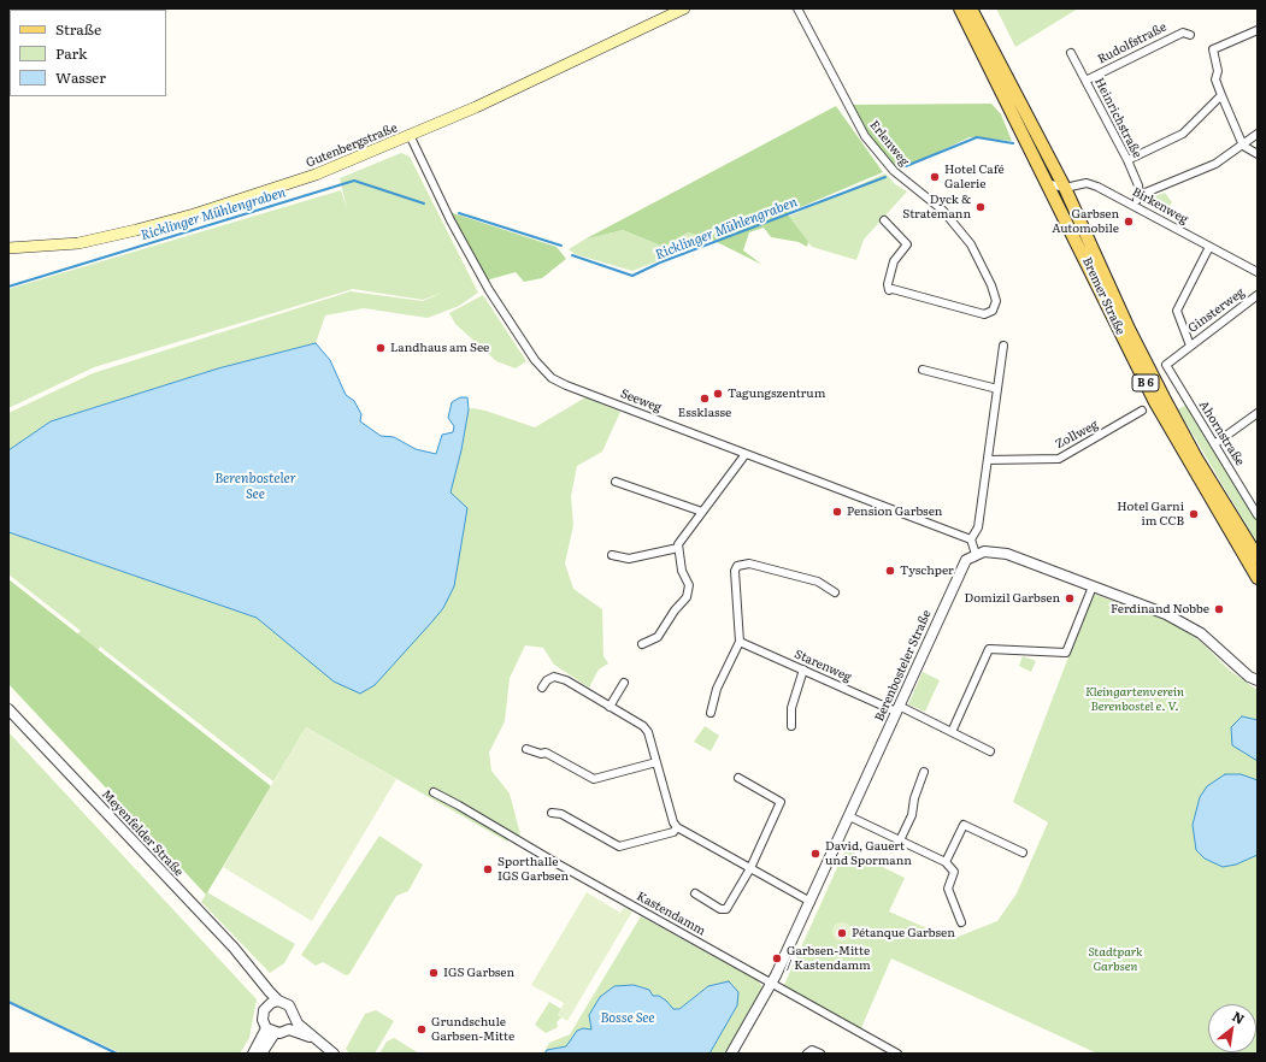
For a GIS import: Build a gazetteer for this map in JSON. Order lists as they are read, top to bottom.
{
  "streets": {
    "main road": ["Gutenbergstraße", "Bremer Straße", "B 6"],
    "street": [
      "Rudolfstraße",
      "Heinrichstraße",
      "Erlenweg",
      "Birkenweg",
      "Ginsterweg",
      "Seeweg",
      "Ahornstraße",
      "Zollweg",
      "Starenweg",
      "Berenbosteler Straße",
      "Meyenfelder Straße",
      "Kastendamm"
    ]
  },
  "crossings": [
    ["Rudolfstraße", "Heinrichstraße"],
    ["Gutenbergstraße", "Seeweg"],
    ["Birkenweg", "Bremer Straße"],
    ["Birkenweg", "Ginsterweg"],
    ["Ginsterweg", "Ahornstraße"],
    ["Starenweg", "Berenbosteler Straße"],
    ["Berenbosteler Straße", "Kastendamm"]
  ],
  "water": ["Ricklinger Mühlengraben", "Berenbosteler See", "Bosse See"],
  "parks": ["Kleingartenverein Berenbostel e. V.", "Stadtpark Garbsen"],
  "places": [
    "Hotel Café Galerie",
    "Dyck & Stratemann",
    "Garbsen Automobile",
    "Landhaus am See",
    "Tagungszentrum",
    "Essklasse",
    "Pension Garbsen",
    "Hotel Garni im CCB",
    "Tyschper",
    "Domizil Garbsen",
    "Ferdinand Nobbe",
    "David, Gauert und Spormann",
    "Sporthalle IGS Garbsen",
    "Pétanque Garbsen",
    "Garbsen-Mitte / Kastendamm",
    "IGS Garbsen",
    "Grundschule Garbsen-Mitte"
  ],
  "legend": ["Straße", "Park", "Wasser"],
  "north": "top right"
}
